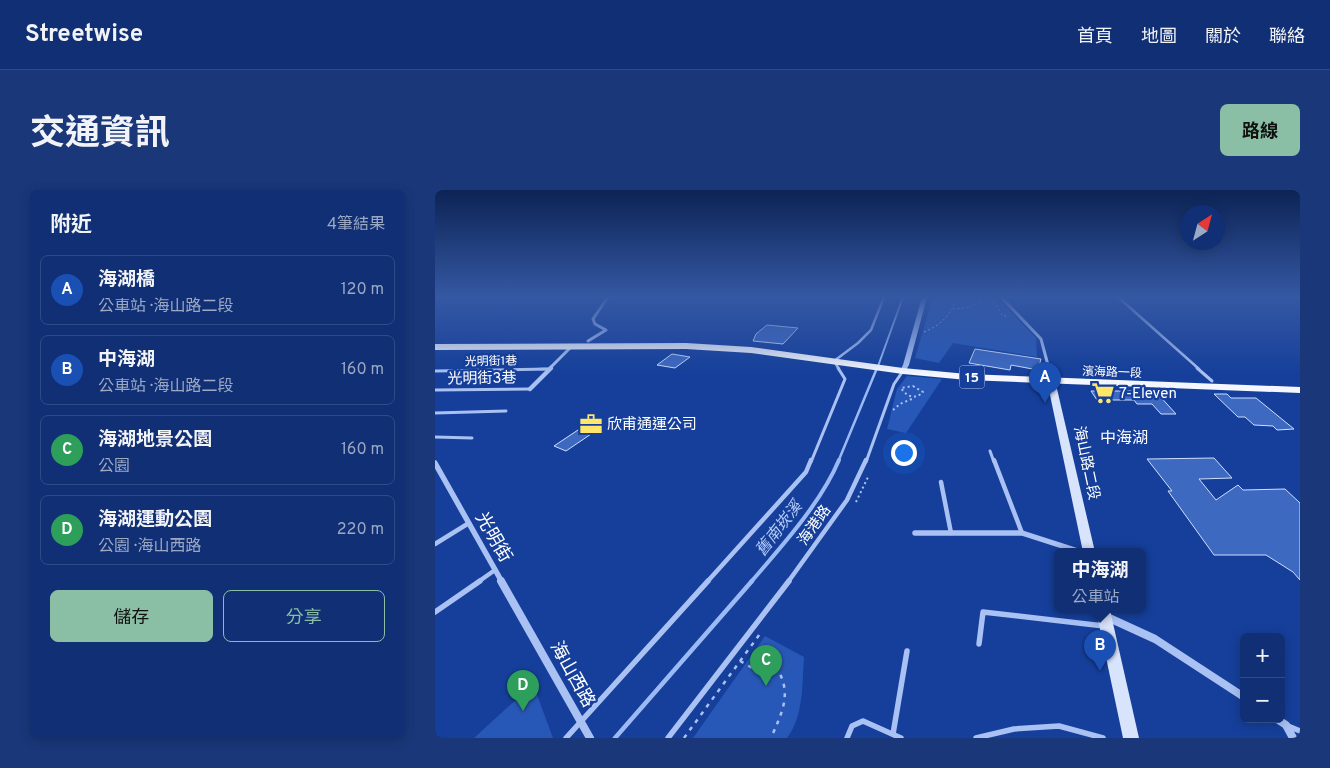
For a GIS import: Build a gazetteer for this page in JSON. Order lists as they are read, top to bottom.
{
  "streets": {
    "main road": ["濱海路一段", "15", "海山路二段"],
    "street": ["海港路", "光明街", "海山西路"],
    "lane": ["光明街1巷", "光明街3巷"]
  },
  "crossings": [
    ["濱海路一段", "15"],
    ["濱海路一段", "海山路二段"],
    ["濱海路一段", "海港路"],
    ["15", "海港路"],
    ["光明街", "海山西路"]
  ],
  "districts": ["中海湖"],
  "water": ["舊南崁溪"],
  "places": {
    "supermarket": ["7-Eleven"],
    "office": ["欣甫通運公司"]
  },
  "north": "top right",
  "page": {
    "header": "Streetwise",
    "nav": [
      "首頁",
      "地圖",
      "關於",
      "聯絡"
    ],
    "title": "交通資訊",
    "buttons": [
      "路線",
      ["儲存", "分享"]
    ],
    "heading": ["附近", "4筆結果"],
    "list": [
      {
        "mark": "A",
        "name": "海湖橋",
        "note": "公車站 · 海山路二段",
        "value": "120 m"
      },
      {
        "mark": "B",
        "name": "中海湖",
        "note": "公車站 · 海山路二段",
        "value": "160 m"
      },
      {
        "mark": "C",
        "name": "海湖地景公園",
        "note": "公園",
        "value": "160 m"
      },
      {
        "mark": "D",
        "name": "海湖運動公園",
        "note": "公園 · 海山西路",
        "value": "220 m"
      }
    ],
    "pins": [
      "A",
      "B",
      "C",
      "D"
    ],
    "popup": ["中海湖", "公車站"],
    "map_buttons": ["+", "−"]
  }
}
